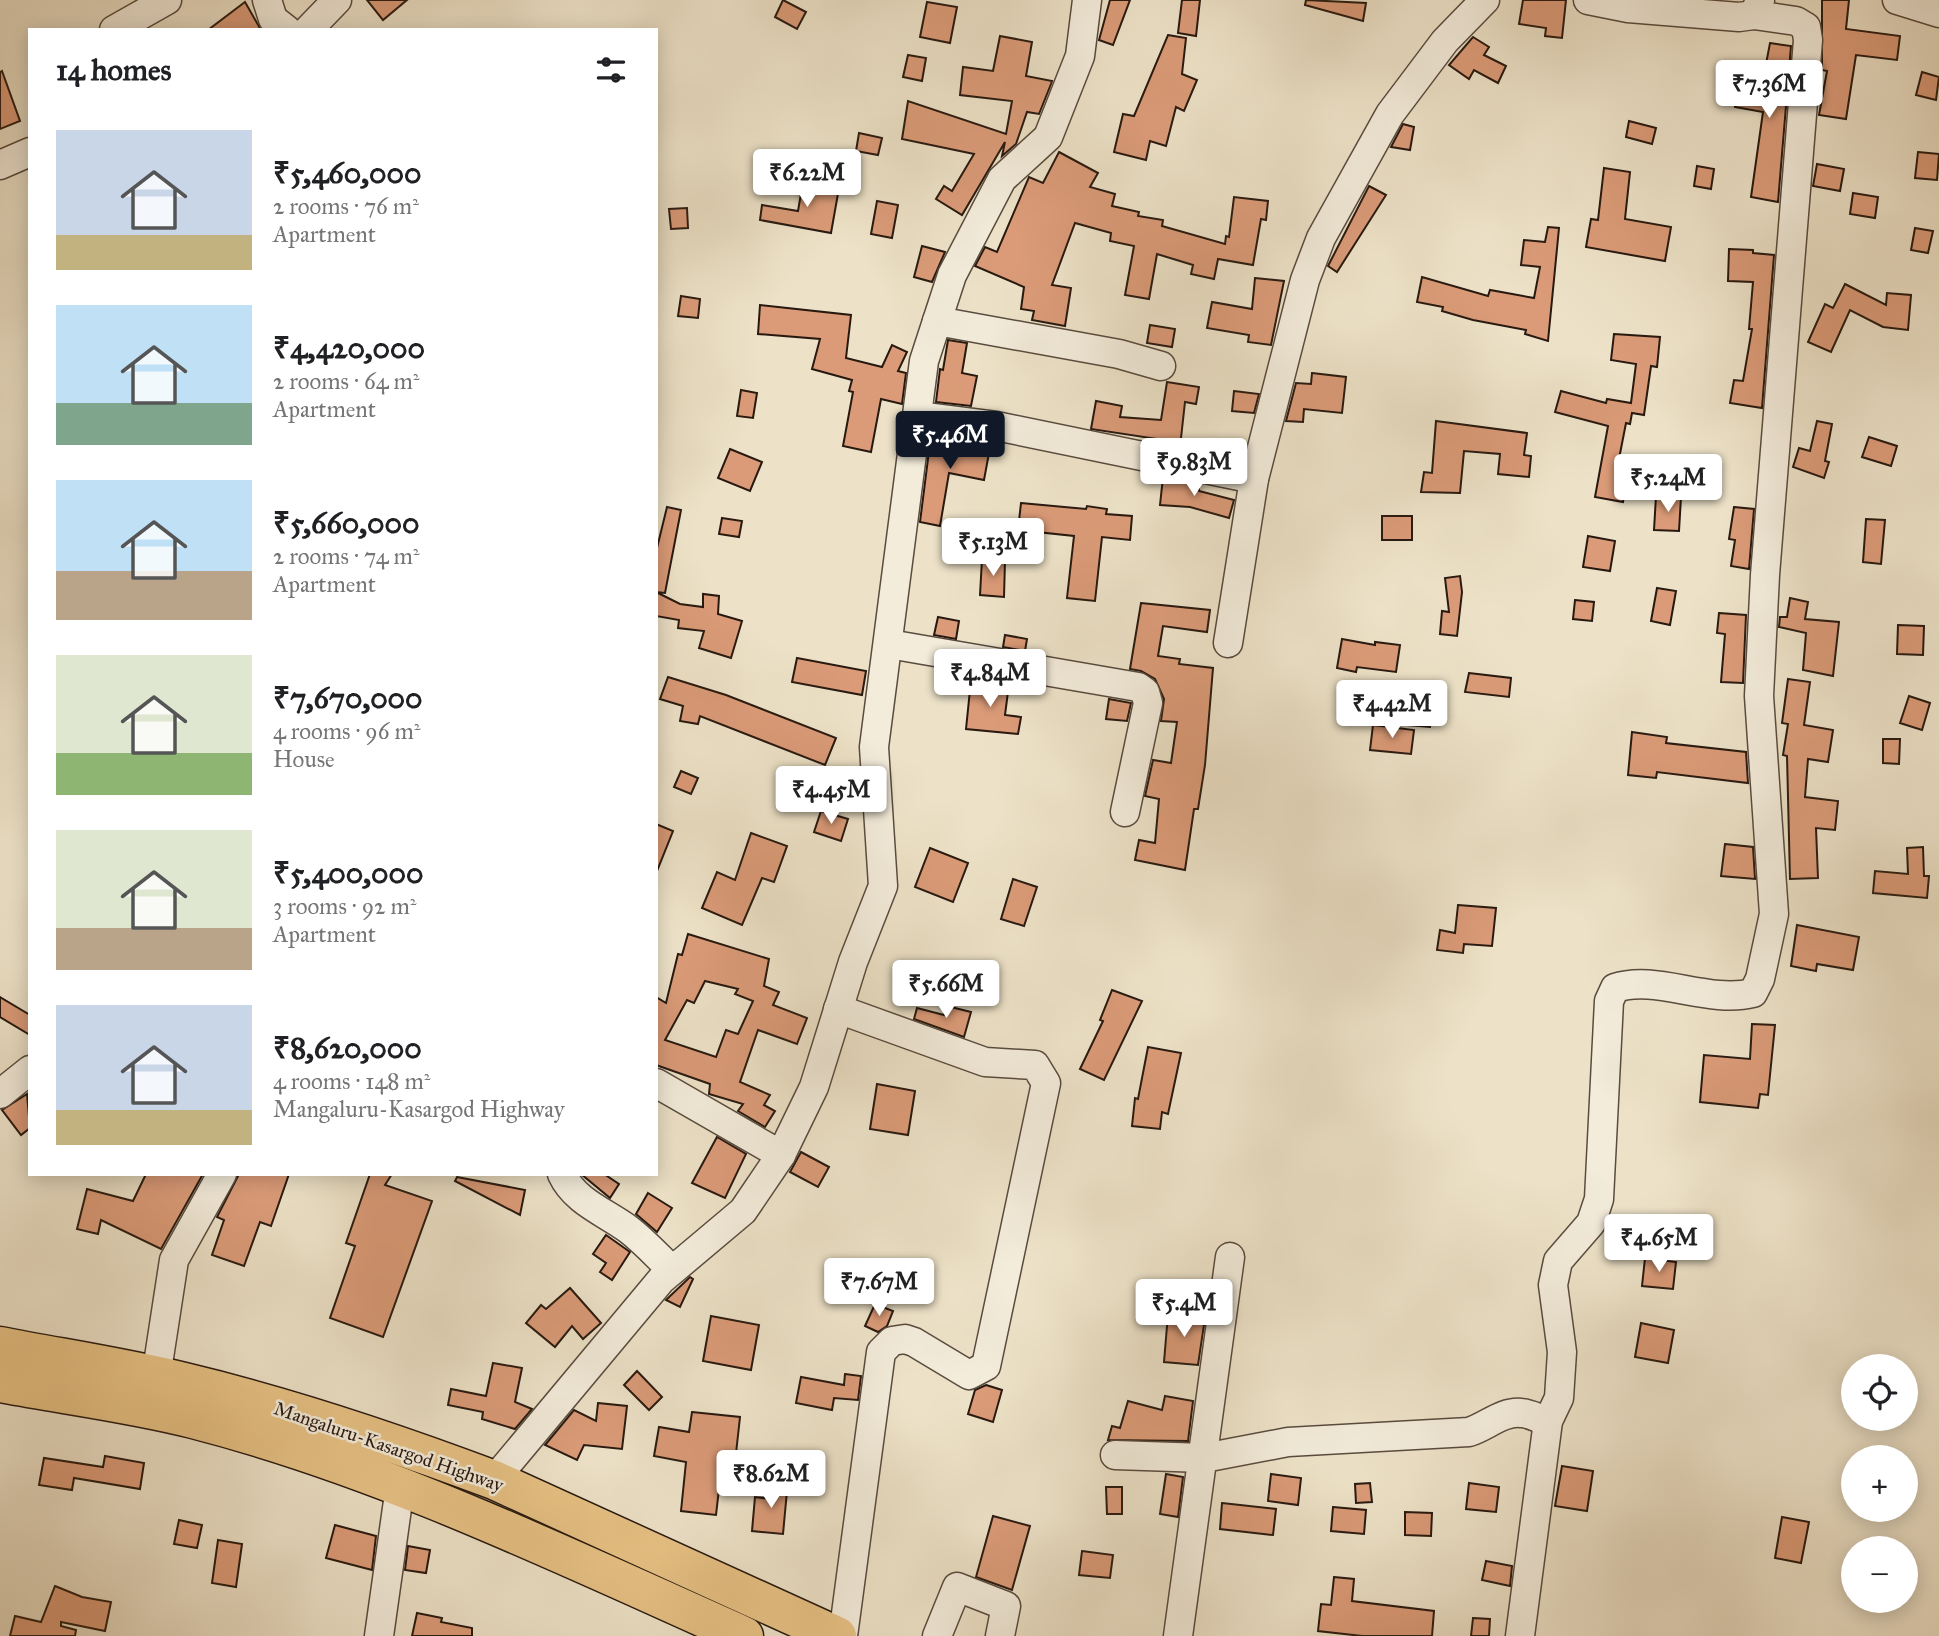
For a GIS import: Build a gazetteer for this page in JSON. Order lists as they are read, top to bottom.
{
  "streets": {
    "highway": ["Mangaluru-Kasargod Highway"]
  },
  "page": {
    "heading": "14 homes",
    "price": [
      "₹7.36M",
      "₹6.22M",
      "₹5.46M",
      "₹9.83M",
      "₹5.24M",
      "₹5.13M",
      "₹4.84M",
      "₹4.42M",
      "₹4.45M",
      "₹5.66M",
      "₹4.65M",
      "₹7.67M",
      "₹5.4M",
      "₹8.62M"
    ],
    "list": [
      {
        "name": "₹5,460,000",
        "note": "2 rooms · 76 m² · Apartment"
      },
      {
        "name": "₹4,420,000",
        "note": "2 rooms · 64 m² · Apartment"
      },
      {
        "name": "₹5,660,000",
        "note": "2 rooms · 74 m² · Apartment"
      },
      {
        "name": "₹7,670,000",
        "note": "4 rooms · 96 m² · House"
      },
      {
        "name": "₹5,400,000",
        "note": "3 rooms · 92 m² · Apartment"
      },
      {
        "name": "₹8,620,000",
        "note": "4 rooms · 148 m² · Mangaluru-Kasargod Highway"
      }
    ],
    "map_buttons": ["+", "−"]
  }
}
